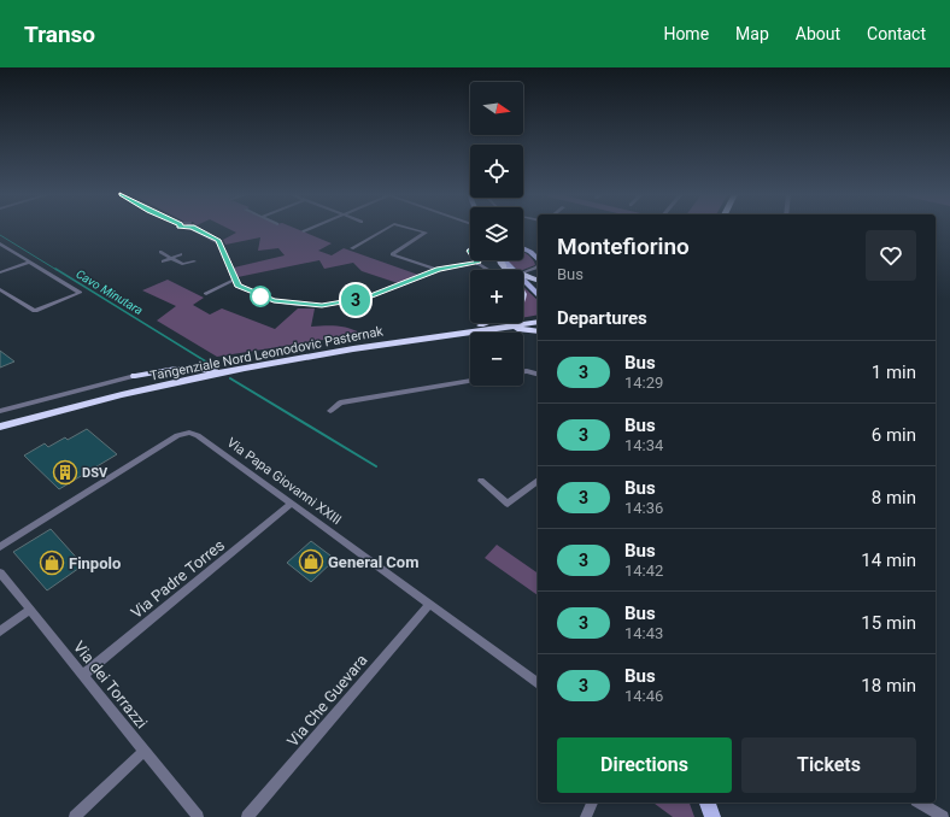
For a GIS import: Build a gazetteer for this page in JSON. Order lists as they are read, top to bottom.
{
  "streets": {
    "highway": ["Tangenziale Nord Leonodovic Pasternak"],
    "street": [
      "Via Papa Giovanni XXIII",
      "Via Padre Torres",
      "Via dei Torrazzi",
      "Via Che Guevara"
    ]
  },
  "crossings": [
    ["Via Papa Giovanni XXIII", "Via Padre Torres"],
    ["Via Papa Giovanni XXIII", "Via Che Guevara"],
    ["Via Padre Torres", "Via dei Torrazzi"]
  ],
  "water": ["Cavo Minutara"],
  "places": {
    "building": ["DSV"],
    "shop": ["General Com", "Finpolo"]
  },
  "lines": ["bus line 3"],
  "north": "right",
  "page": {
    "header": "Transo",
    "nav": [
      "Home",
      "Map",
      "About",
      "Contact"
    ],
    "on_map": "3",
    "map_buttons": ["+", "−"],
    "heading": [
      ["Montefiorino", "Bus"],
      "Departures"
    ],
    "list": [
      {
        "mark": "3",
        "name": "Bus",
        "note": "14:29",
        "value": "1 min"
      },
      {
        "mark": "3",
        "name": "Bus",
        "note": "14:34",
        "value": "6 min"
      },
      {
        "mark": "3",
        "name": "Bus",
        "note": "14:36",
        "value": "8 min"
      },
      {
        "mark": "3",
        "name": "Bus",
        "note": "14:42",
        "value": "14 min"
      },
      {
        "mark": "3",
        "name": "Bus",
        "note": "14:43",
        "value": "15 min"
      },
      {
        "mark": "3",
        "name": "Bus",
        "note": "14:46",
        "value": "18 min"
      }
    ],
    "buttons": ["Directions", "Tickets"]
  }
}
